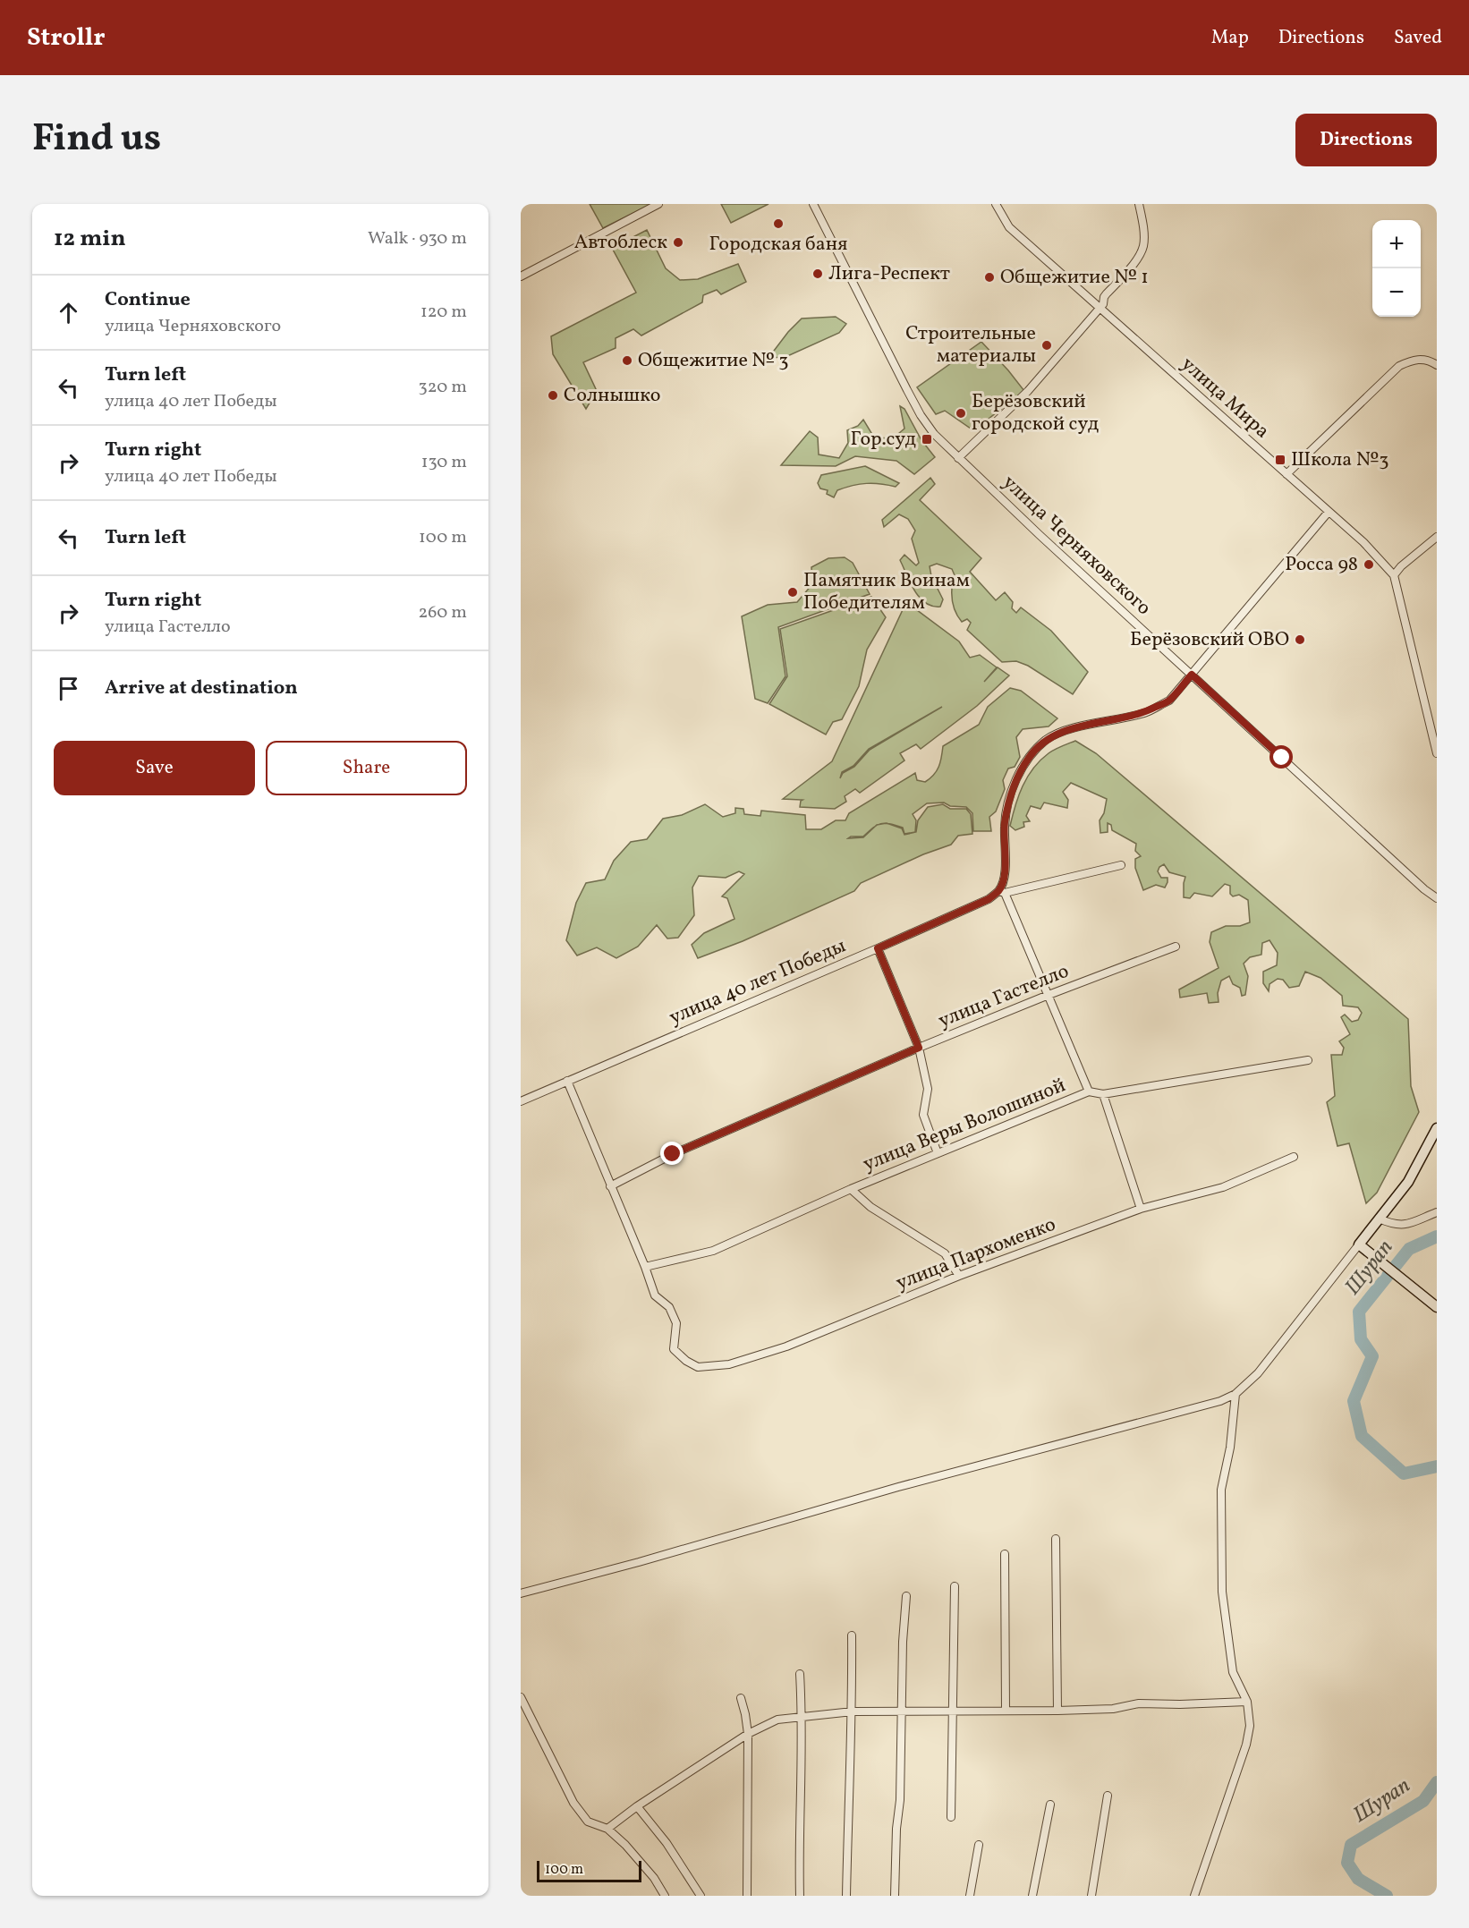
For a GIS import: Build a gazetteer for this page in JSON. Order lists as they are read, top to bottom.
{
  "streets": {
    "street": [
      "улица Мира",
      "улица Черняховского",
      "улица 40 лет Победы",
      "улица Гастелло",
      "улица Веры Волошиной",
      "улица Пархоменко"
    ]
  },
  "crossings": [
    ["улица Веры Волошиной", "улица Пархоменко"]
  ],
  "water": ["Шурап"],
  "places": {
    "other": [
      "Городская баня",
      "Автоблеск",
      "Лига-Респект",
      "Общежитие № 1",
      "Строительные материалы",
      "Общежитие № 3",
      "Солнышко",
      "Берёзовский городской суд",
      "Росса 98",
      "Памятник Воинам Победителям",
      "Берёзовский ОВО"
    ],
    "transit": ["Гор.суд", "Школа №3"]
  },
  "scale_bar": "100 m",
  "page": {
    "header": "Strollr",
    "nav": ["Map", "Directions", "Saved"],
    "title": "Find us",
    "buttons": [
      "Directions",
      ["Save", "Share"]
    ],
    "heading": ["12 min", "Walk · 930 m"],
    "map_buttons": ["+", "−"],
    "list": [
      ["Continue", "улица Черняховского", "120 m"],
      ["Turn left", "улица 40 лет Победы", "320 m"],
      ["Turn right", "улица 40 лет Победы", "130 m"],
      ["Turn left", "100 m"],
      ["Turn right", "улица Гастелло", "260 m"],
      "Arrive at destination"
    ],
    "scale": "100 m"
  }
}
